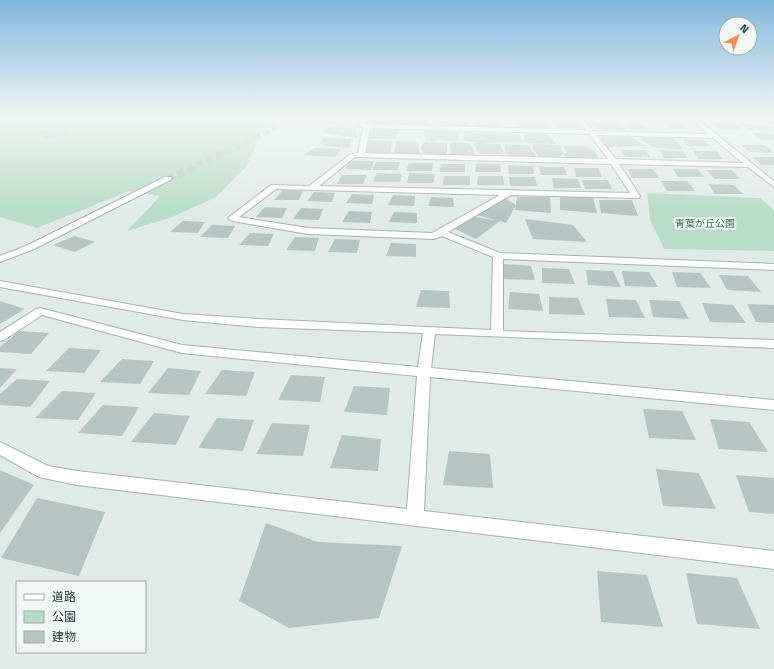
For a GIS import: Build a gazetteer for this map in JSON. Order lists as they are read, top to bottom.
{
  "parks": ["青葉が丘公園"],
  "legend": ["道路", "公園", "建物"],
  "north": "top right"
}
